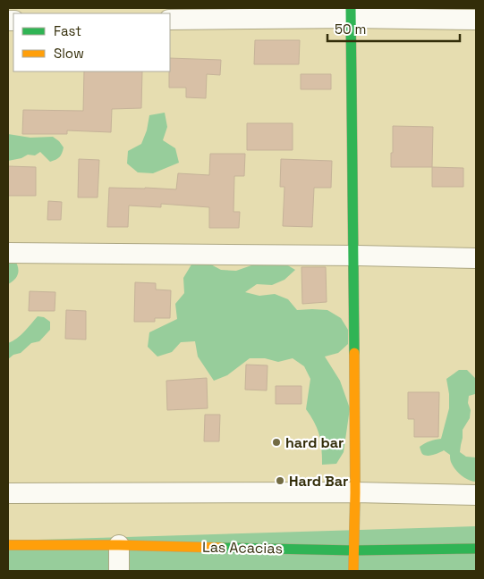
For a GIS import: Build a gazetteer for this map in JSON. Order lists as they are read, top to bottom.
{
  "streets": {
    "street": ["Las Acacias"]
  },
  "places": ["hard bar", "Hard Bar"],
  "legend": ["Fast", "Slow"],
  "scale_bar": "50 m"
}
